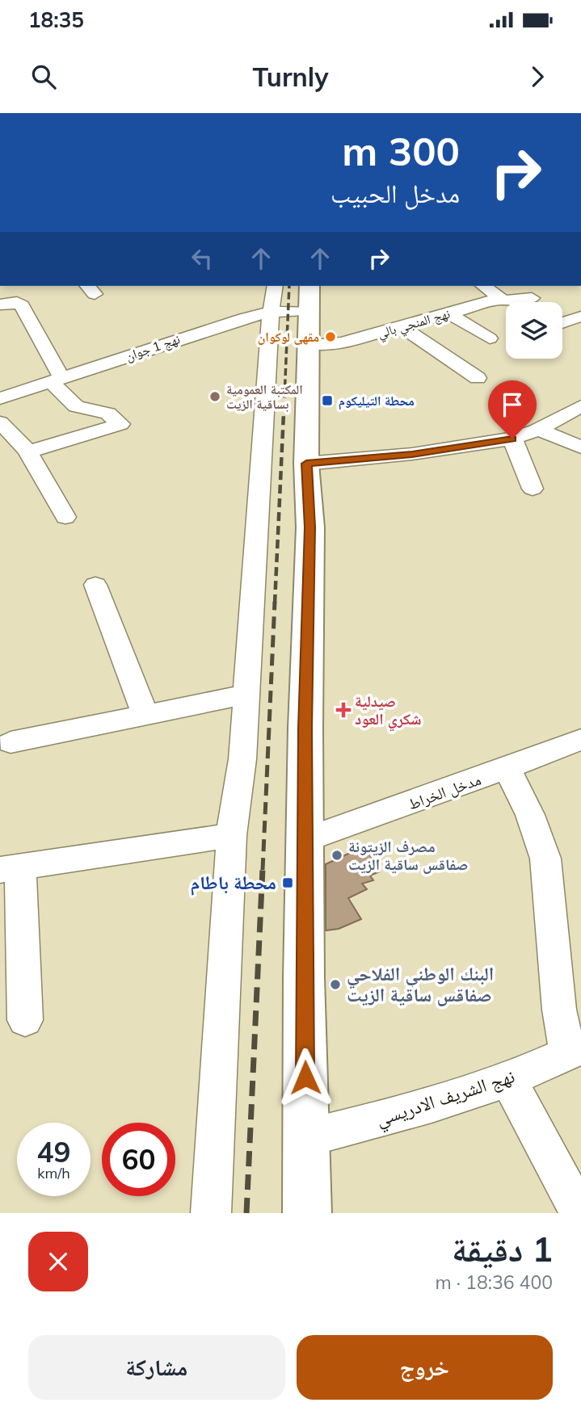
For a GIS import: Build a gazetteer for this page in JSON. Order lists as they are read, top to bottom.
{
  "streets": {
    "street": [
      "نهج المنجي بالي",
      "نهج 1 جوان",
      "مدخل الخراط",
      "نهج الشريف الادريسي"
    ]
  },
  "places": {
    "other": [
      "مقهى لوكوان",
      "المكتبة العمومية بساقية الزيت",
      "مصرف الزيتونة صفاقس ساقية الزيت",
      "البنك الوطني الفلاحي صفاقس ساقية الزيت"
    ],
    "transit": ["محطة التيليكوم", "محطة باطام"],
    "health": ["صيدلية شكري العود"]
  },
  "page": {
    "status": "18:35",
    "header": "Turnly",
    "turn": ["300 m", "مدخل الحبيب"],
    "speed": "49 km/h",
    "limit": "60",
    "heading": ["1 دقيقة", "400 m · 18:36"],
    "buttons": ["خروج", "مشاركة"]
  }
}
